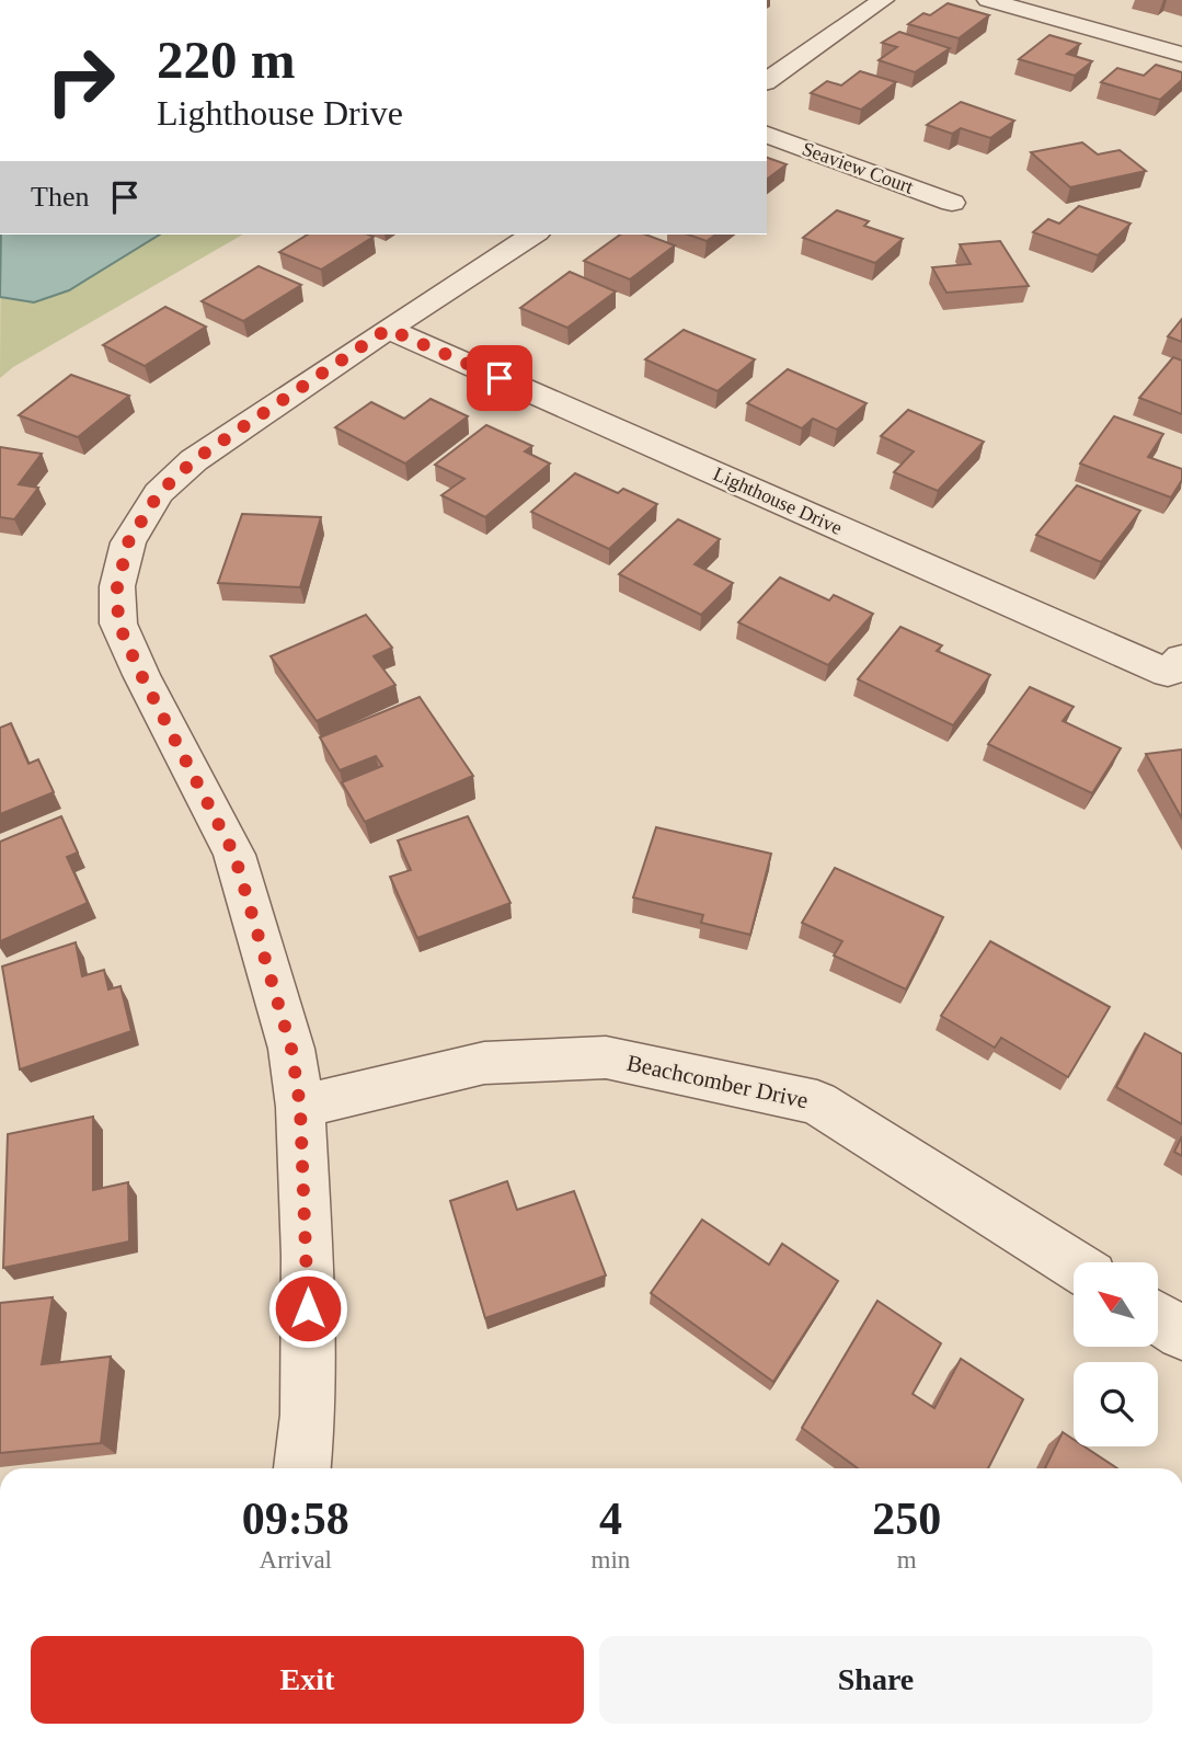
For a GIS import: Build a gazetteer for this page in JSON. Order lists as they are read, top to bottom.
{
  "streets": {
    "street": ["Seaview Court", "Lighthouse Drive", "Beachcomber Drive"]
  },
  "north": "top left",
  "page": {
    "turn": ["220 m", "Lighthouse Drive"],
    "then": "Then",
    "eta": [
      "09:58",
      "Arrival",
      "4",
      "min",
      "250",
      "m"
    ],
    "buttons": ["Exit", "Share"]
  }
}
